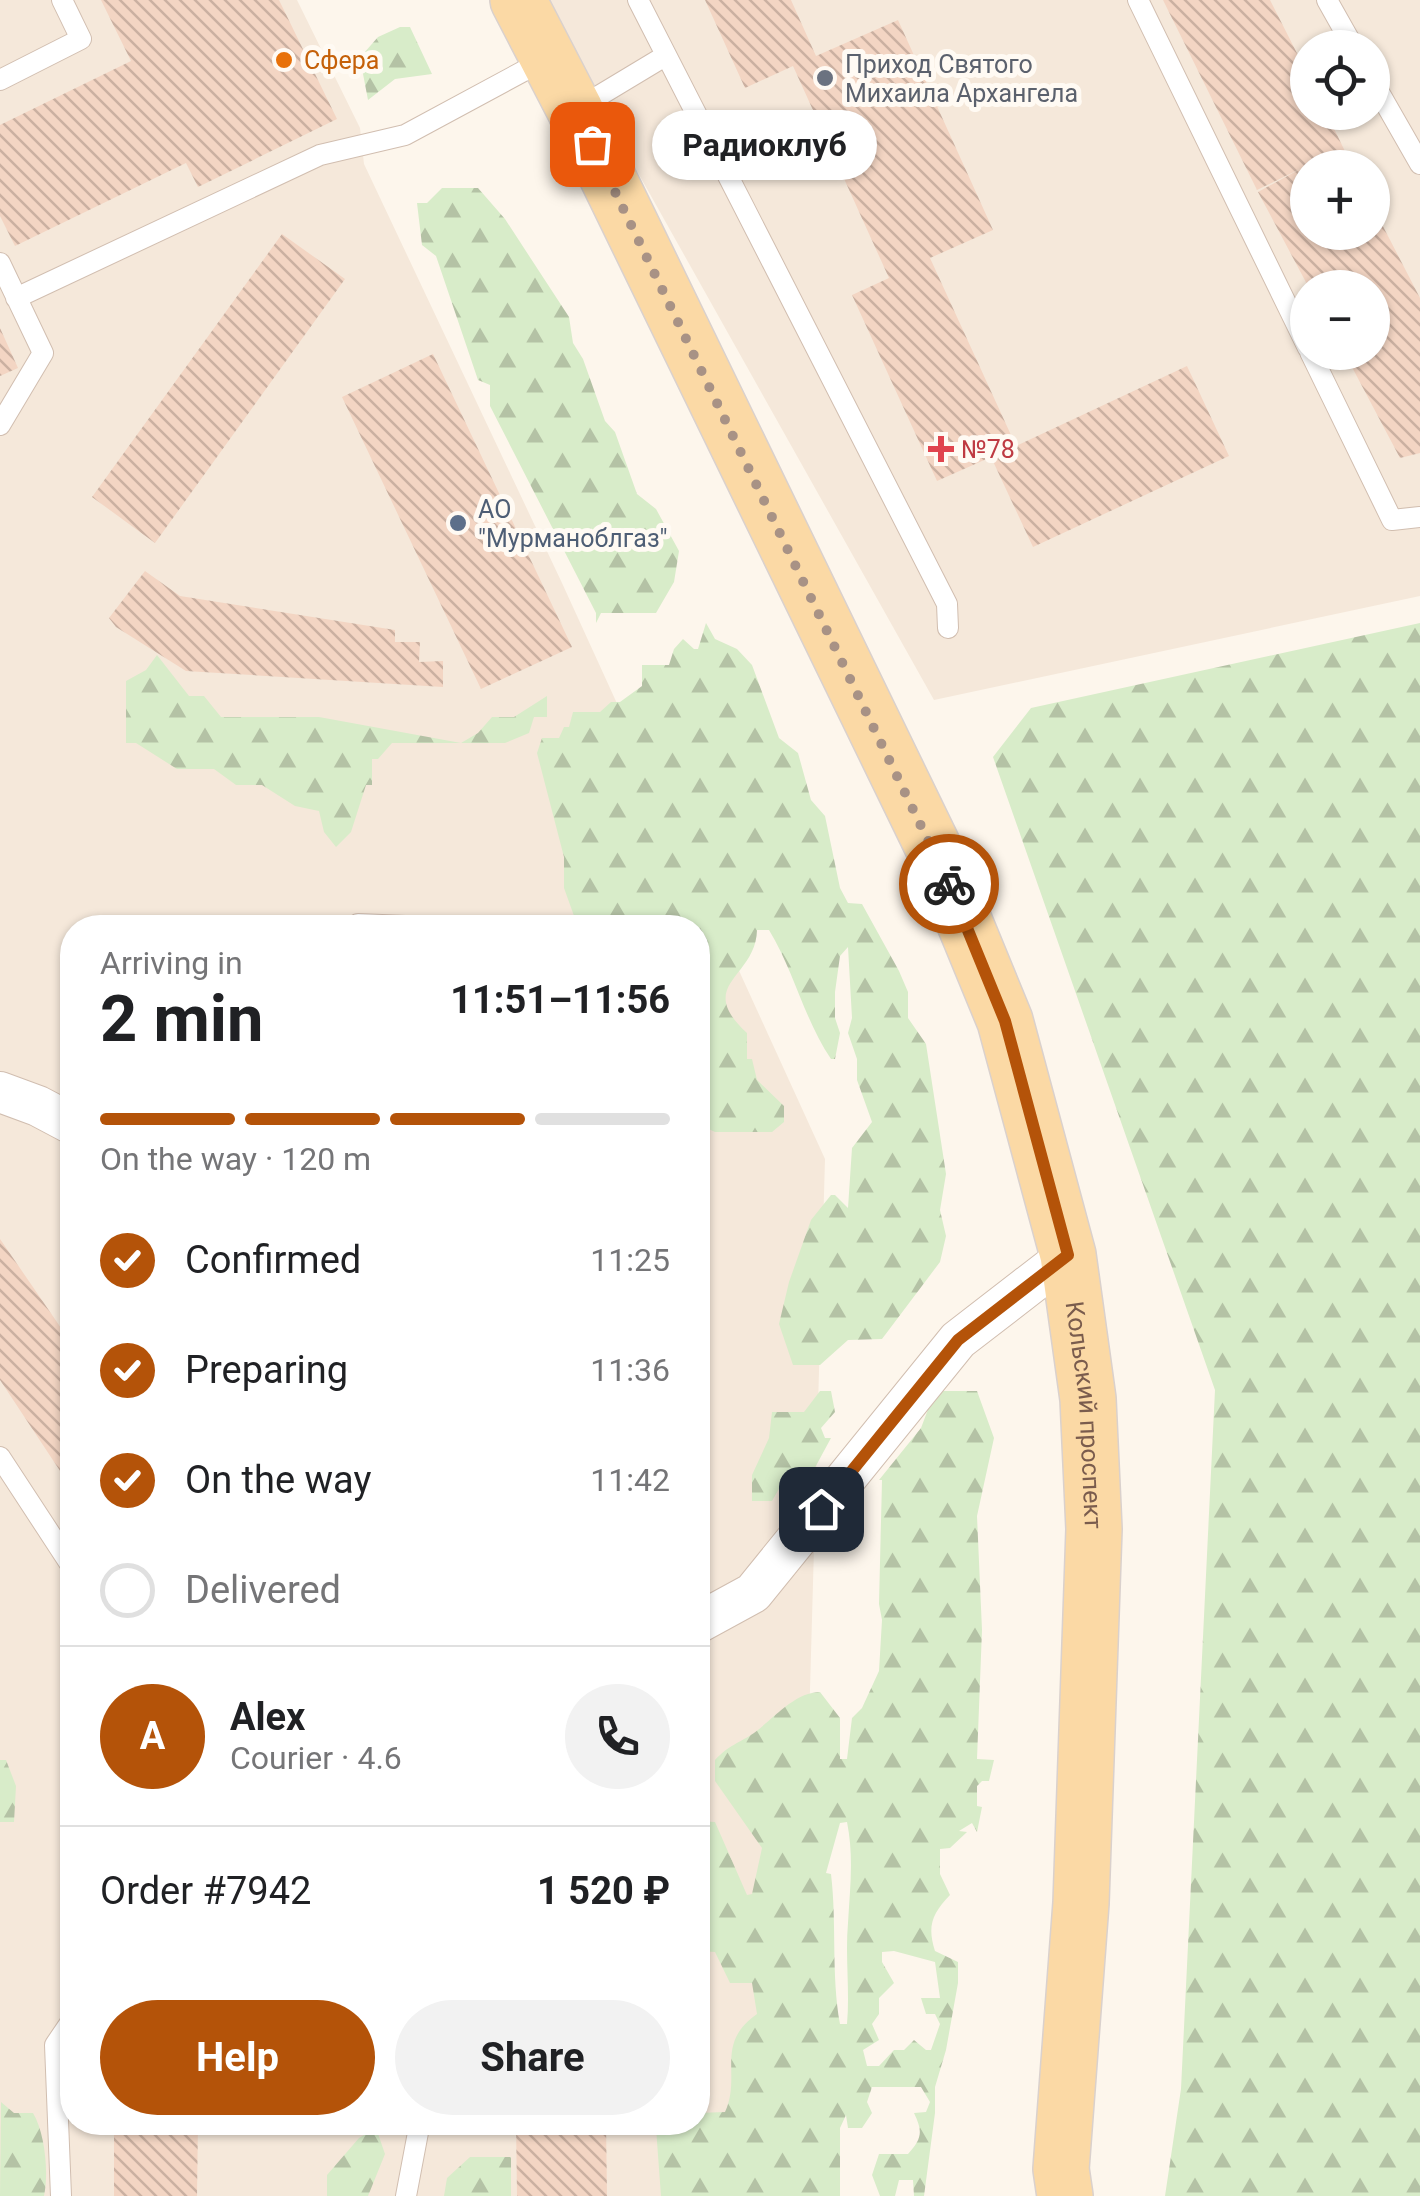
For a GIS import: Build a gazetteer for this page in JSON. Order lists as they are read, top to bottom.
{
  "streets": {
    "main road": ["Кольский проспект"]
  },
  "places": {
    "other": [
      "Сфера",
      "Приход Святого Михаила Архангела",
      "Радиоклуб",
      "AO \"Мурманоблгаз\""
    ],
    "health": ["№78"]
  },
  "page": {
    "map_buttons": ["+", "−"],
    "bubble": "Радиоклуб",
    "heading": ["2 min", "Arriving in", "11:51–11:56"],
    "panel": [
      "Alex",
      "Courier · 4.6",
      "Order #7942",
      "1 520 ₽"
    ],
    "bar": "On the way · 120 m",
    "list": [
      ["Confirmed", "11:25"],
      ["Preparing", "11:36"],
      ["On the way", "11:42"],
      "Delivered"
    ],
    "round": "A",
    "buttons": ["Help", "Share"]
  }
}
